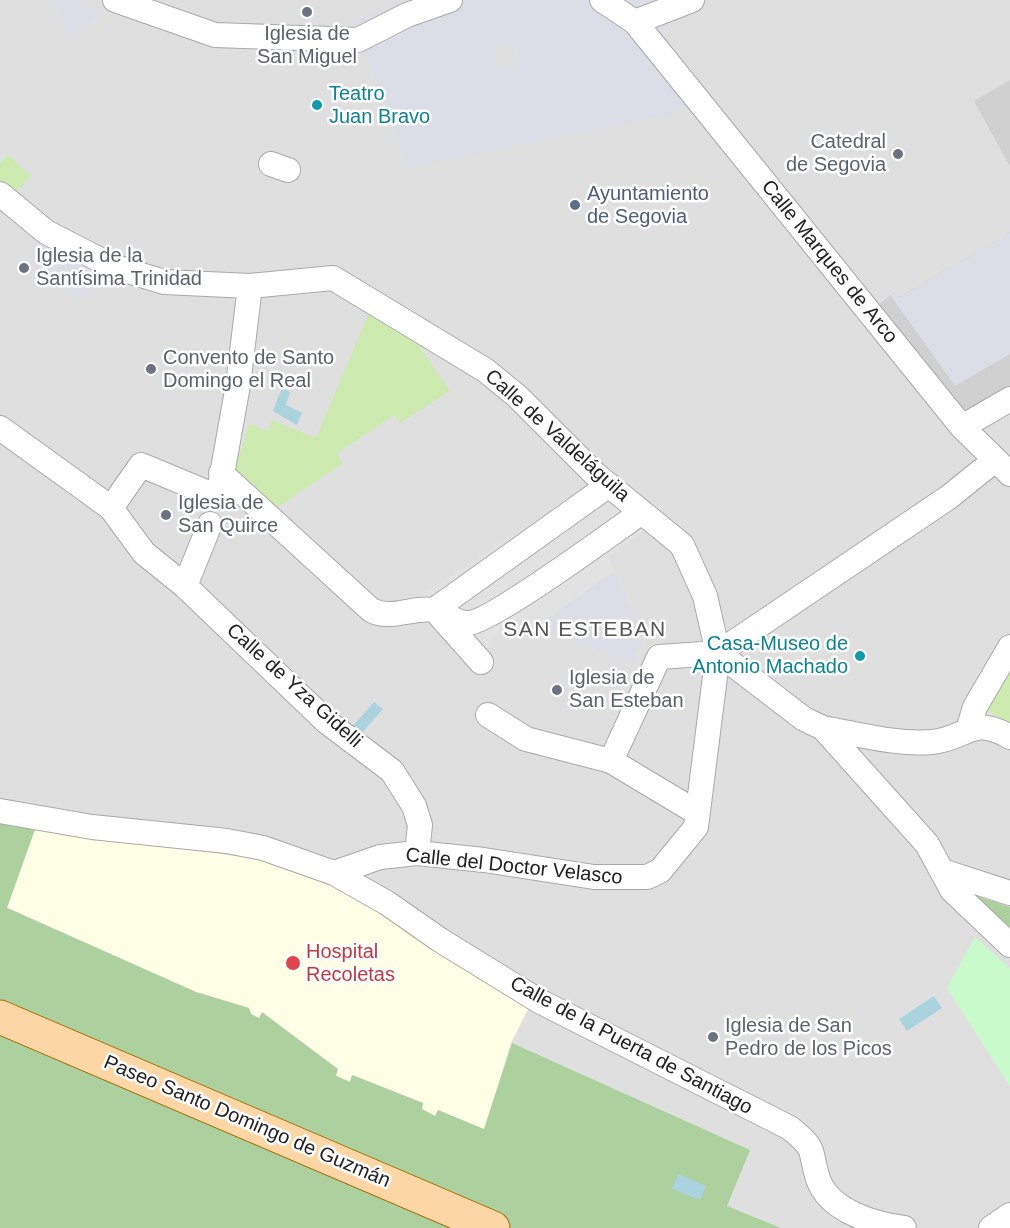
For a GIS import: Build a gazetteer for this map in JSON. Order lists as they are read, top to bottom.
{
  "streets": {
    "main road": ["Paseo Santo Domingo de Guzmán"],
    "street": [
      "Calle Marques de Arco",
      "Calle de Valdeláguila",
      "Calle de Yza Gidelli",
      "Calle del Doctor Velasco",
      "Calle de la Puerta de Santiago"
    ]
  },
  "crossings": [
    ["Calle de Valdeláguila", "Calle del Doctor Velasco"],
    ["Calle de Yza Gidelli", "Calle del Doctor Velasco"],
    ["Calle del Doctor Velasco", "Calle de la Puerta de Santiago"]
  ],
  "districts": ["SAN ESTEBAN"],
  "places": [
    "Iglesia de San Miguel",
    "Teatro Juan Bravo",
    "Catedral de Segovia",
    "Ayuntamiento de Segovia",
    "Iglesia de la Santísima Trinidad",
    "Convento de Santo Domingo el Real",
    "Iglesia de San Quirce",
    "Casa-Museo de Antonio Machado",
    "Iglesia de San Esteban",
    "Hospital Recoletas",
    "Iglesia de San Pedro de los Picos"
  ]
}
